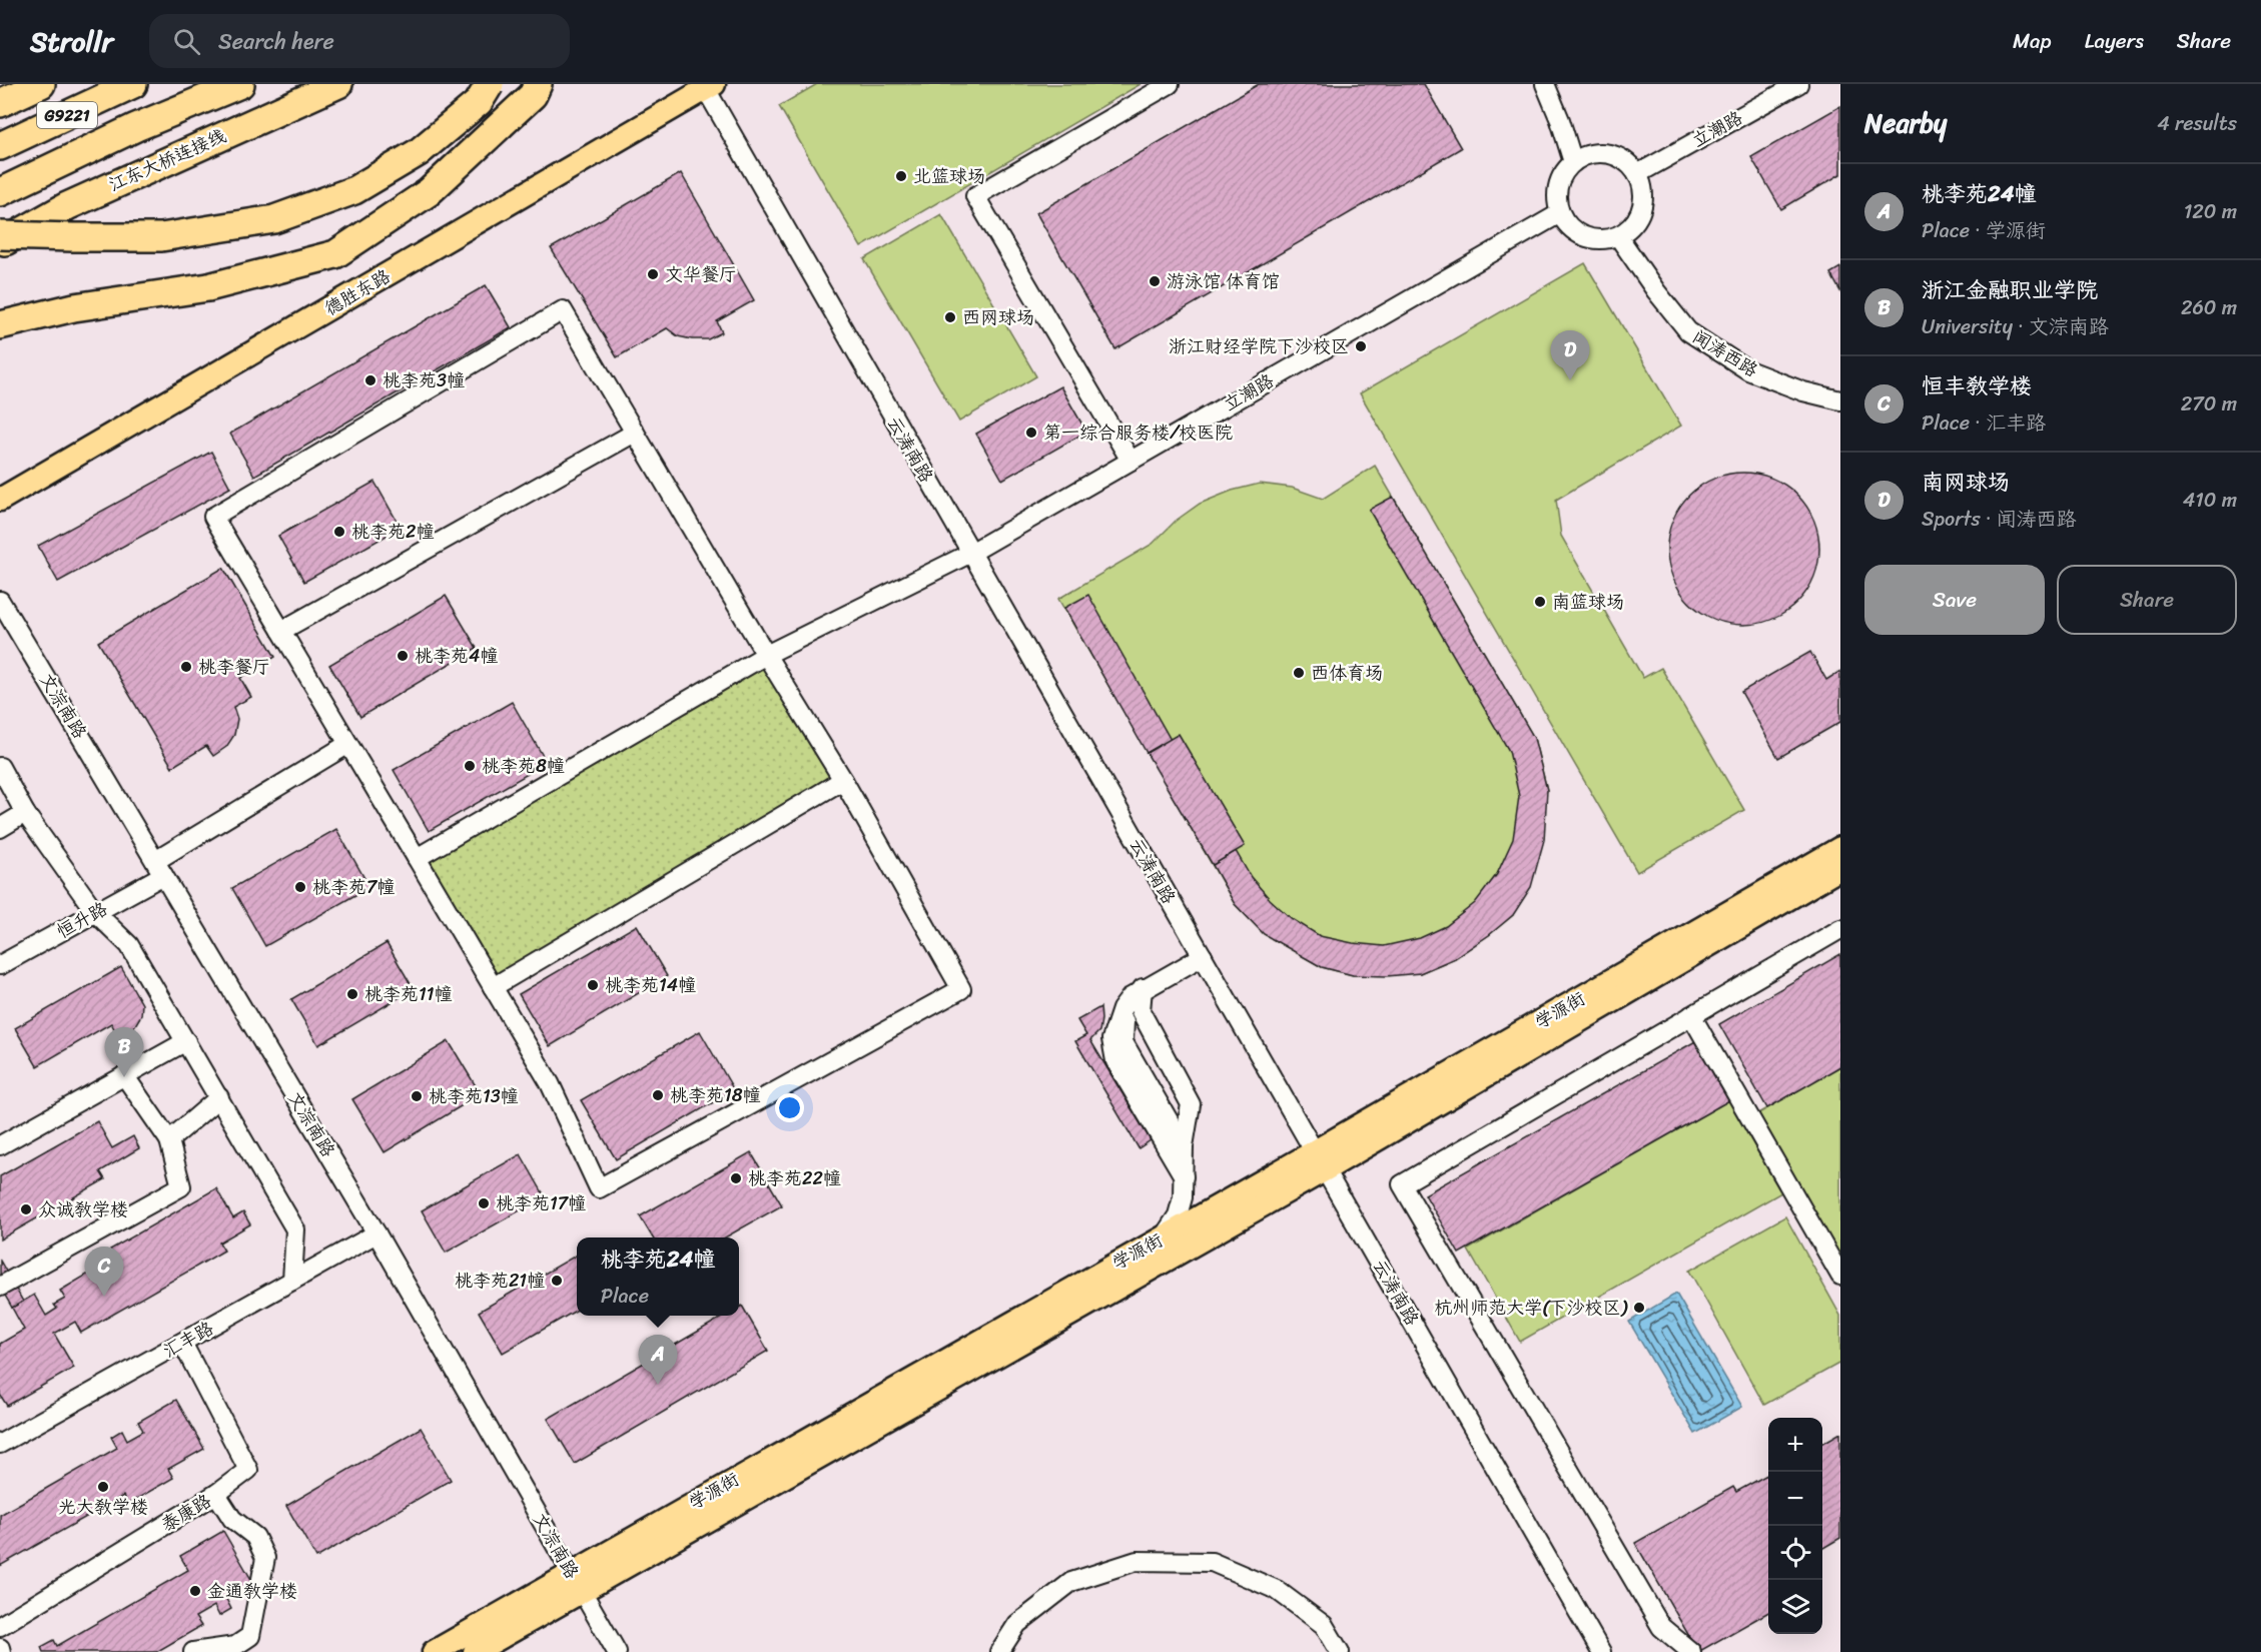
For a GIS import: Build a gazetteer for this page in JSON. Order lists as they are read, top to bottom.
{
  "streets": {
    "highway": ["G9221", "江东大桥连接线"],
    "main road": ["德胜东路", "学源街"],
    "street": [
      "立潮路",
      "闻涛西路",
      "云涛南路",
      "文淙南路",
      "恒升路",
      "汇丰路",
      "泰康路"
    ]
  },
  "crossings": [
    ["立潮路", "闻涛西路"],
    ["立潮路", "云涛南路"],
    ["德胜东路", "云涛南路"],
    ["云涛南路", "学源街"],
    ["文淙南路", "恒升路"],
    ["文淙南路", "学源街"],
    ["文淙南路", "汇丰路"],
    ["汇丰路", "泰康路"]
  ],
  "places": [
    "北篮球场",
    "文华餐厅",
    "游泳馆 体育馆",
    "西网球场",
    "浙江财经学院下沙校区",
    "桃李苑3幢",
    "第一综合服务楼/校医院",
    "桃李苑2幢",
    "南篮球场",
    "桃李苑4幢",
    "桃李餐厅",
    "西体育场",
    "桃李苑8幢",
    "桃李苑7幢",
    "桃李苑14幢",
    "桃李苑11幢",
    "桃李苑18幢",
    "桃李苑13幢",
    "桃李苑22幢",
    "桃李苑17幢",
    "众诚教学楼",
    "桃李苑21幢",
    "杭州师范大学(下沙校区)",
    "光大教学楼",
    "金通教学楼"
  ],
  "page": {
    "header": "Strollr",
    "search": "Search here",
    "nav": ["Map", "Layers", "Share"],
    "heading": ["Nearby", "4 results"],
    "list": [
      {
        "mark": "A",
        "name": "桃李苑24幢",
        "note": "Place · 学源街",
        "value": "120 m"
      },
      {
        "mark": "B",
        "name": "浙江金融职业学院",
        "note": "University · 文淙南路",
        "value": "260 m"
      },
      {
        "mark": "C",
        "name": "恒丰教学楼",
        "note": "Place · 汇丰路",
        "value": "270 m"
      },
      {
        "mark": "D",
        "name": "南网球场",
        "note": "Sports · 闻涛西路",
        "value": "410 m"
      }
    ],
    "pins": [
      "D",
      "B",
      "C",
      "A"
    ],
    "buttons": ["Save", "Share"],
    "popup": ["桃李苑24幢", "Place"],
    "map_buttons": ["+", "−"]
  }
}
